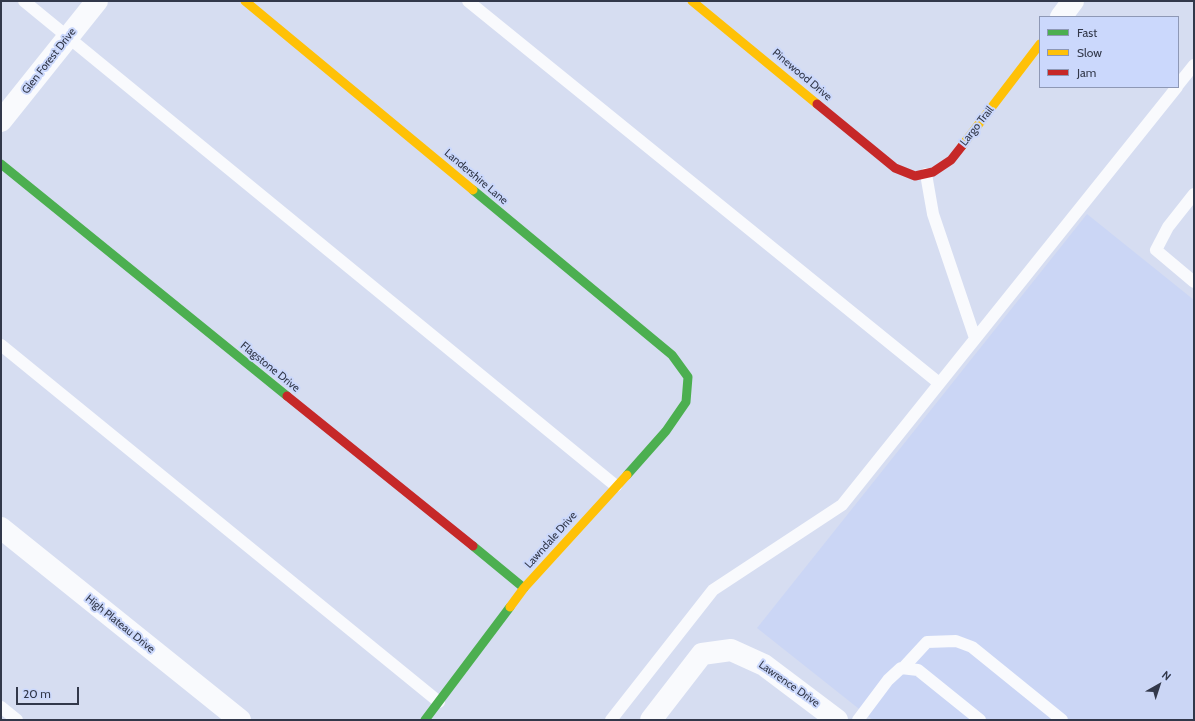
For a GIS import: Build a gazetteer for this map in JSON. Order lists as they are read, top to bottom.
{
  "streets": {
    "street": [
      "Glen Forest Drive",
      "Pinewood Drive",
      "Largo Trail",
      "Landershire Lane",
      "Flagstone Drive",
      "Lawndale Drive",
      "High Plateau Drive",
      "Lawrence Drive"
    ]
  },
  "crossings": [
    ["Pinewood Drive", "Largo Trail"],
    ["Landershire Lane", "Lawndale Drive"],
    ["Flagstone Drive", "Lawndale Drive"]
  ],
  "legend": ["Fast", "Slow", "Jam"],
  "scale_bar": "20 m",
  "north": "top right"
}
